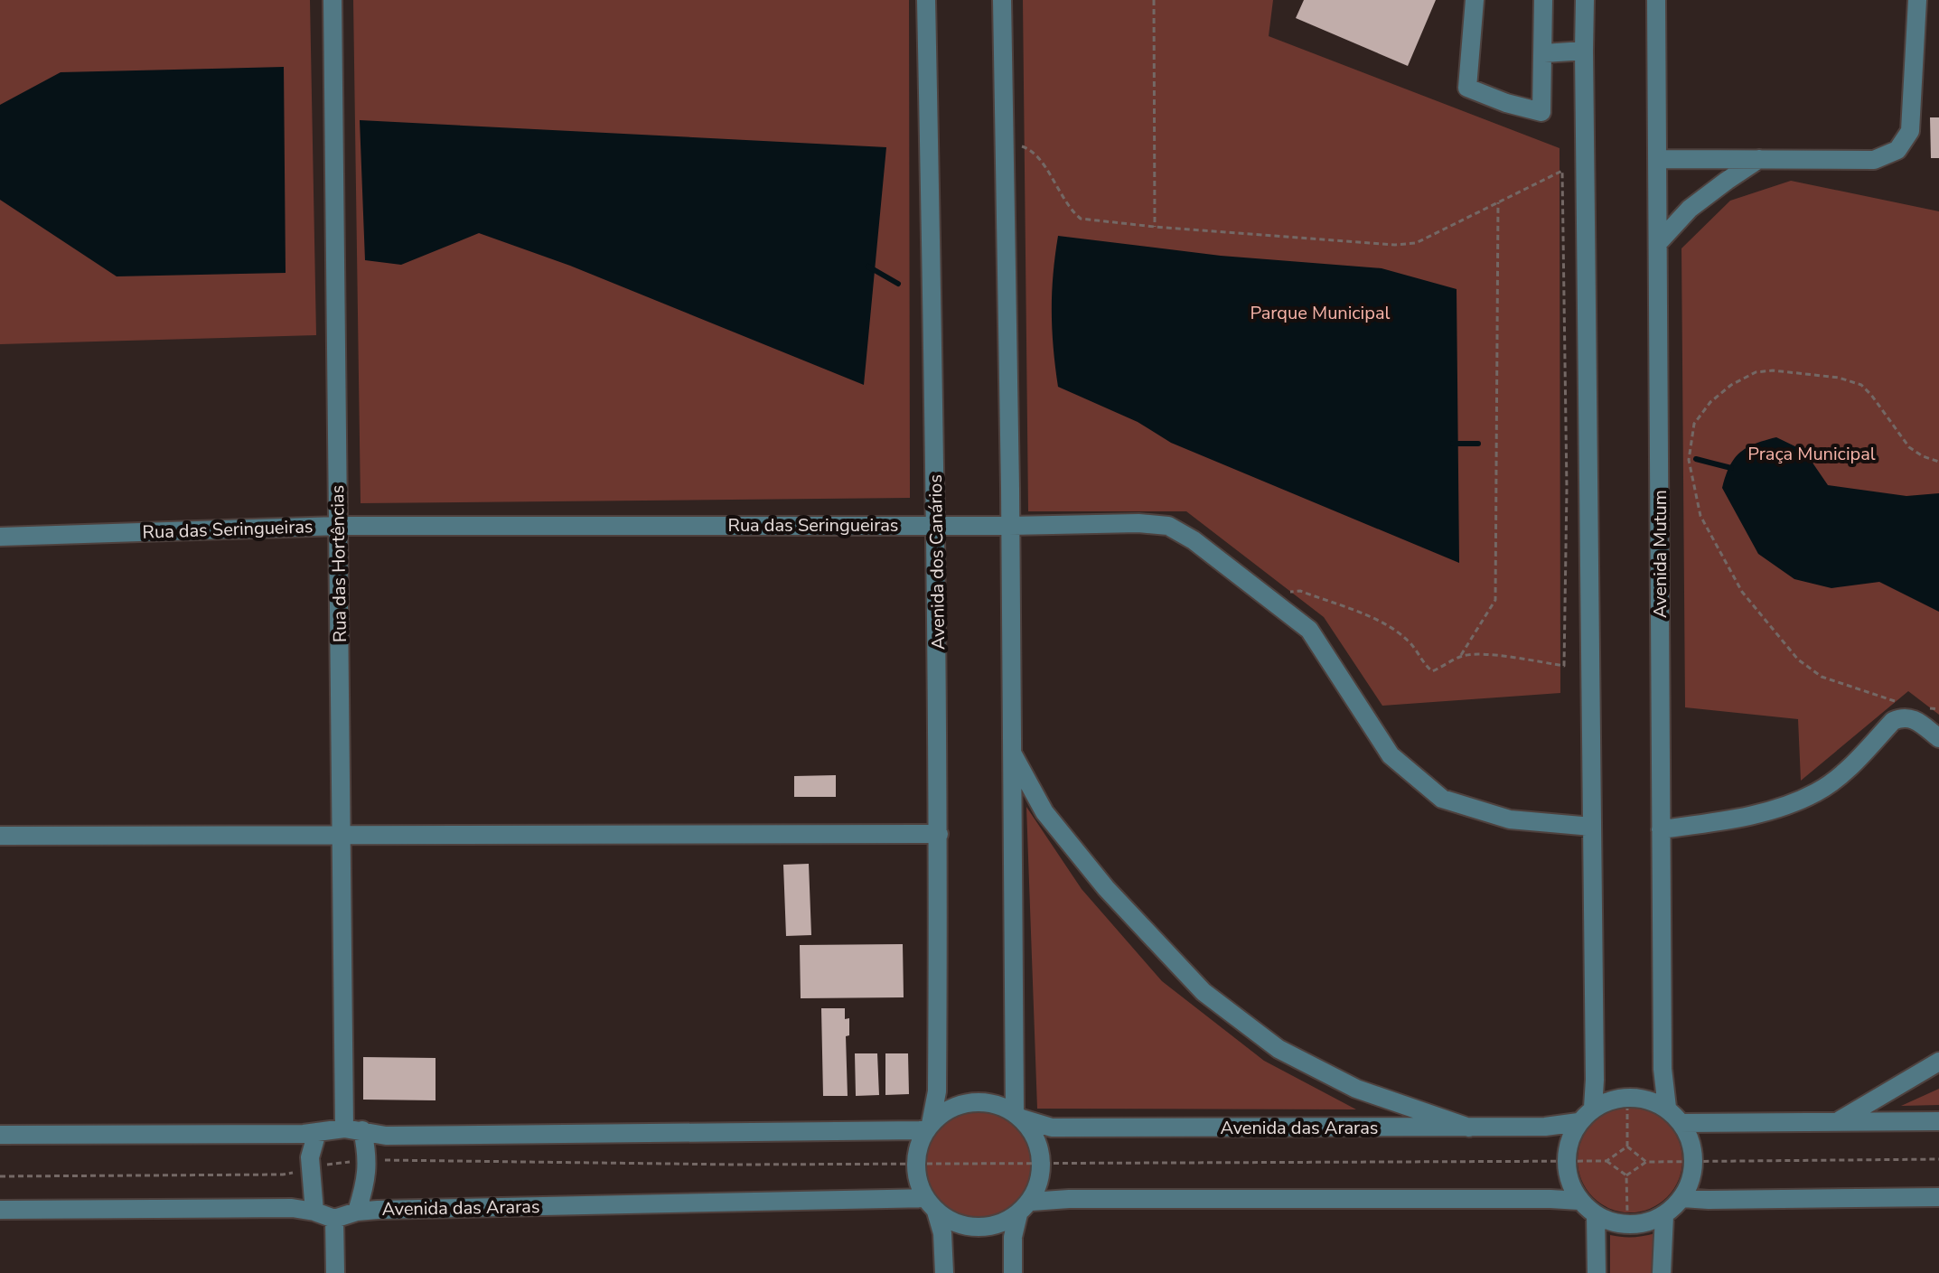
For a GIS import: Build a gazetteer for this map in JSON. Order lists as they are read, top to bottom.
{
  "streets": {
    "street": [
      "Rua das Seringueiras",
      "Avenida Mutum",
      "Avenida dos Canários",
      "Rua das Hortências",
      "Avenida das Araras"
    ]
  },
  "crossings": [
    ["Rua das Seringueiras", "Avenida dos Canários"],
    ["Rua das Seringueiras", "Rua das Hortências"],
    ["Avenida dos Canários", "Avenida das Araras"],
    ["Rua das Hortências", "Avenida das Araras"]
  ],
  "parks": ["Parque Municipal", "Praça Municipal"]
}
